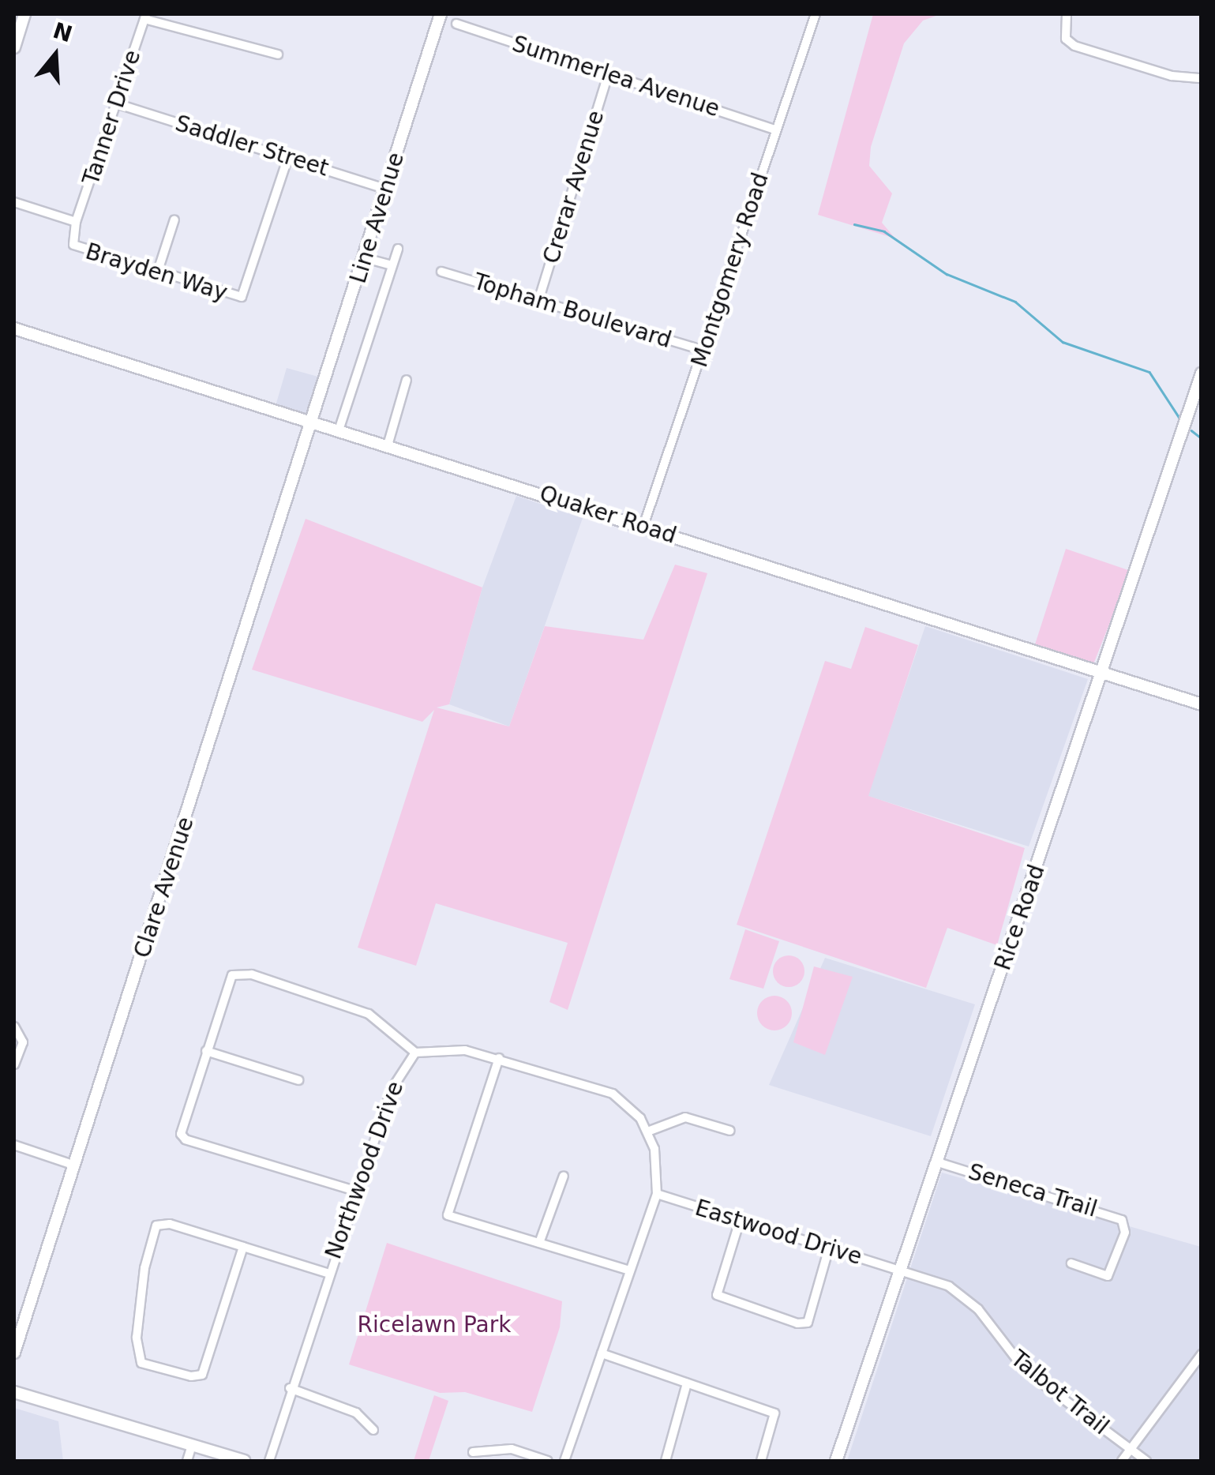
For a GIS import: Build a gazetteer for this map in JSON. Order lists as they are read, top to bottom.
{
  "streets": {
    "street": [
      "Summerlea Avenue",
      "Tanner Drive",
      "Saddler Street",
      "Crerar Avenue",
      "Line Avenue",
      "Montgomery Road",
      "Brayden Way",
      "Topham Boulevard",
      "Quaker Road",
      "Clare Avenue",
      "Rice Road",
      "Northwood Drive",
      "Seneca Trail",
      "Eastwood Drive",
      "Talbot Trail"
    ]
  },
  "crossings": [
    ["Summerlea Avenue", "Crerar Avenue"],
    ["Summerlea Avenue", "Montgomery Road"],
    ["Tanner Drive", "Saddler Street"],
    ["Tanner Drive", "Brayden Way"],
    ["Saddler Street", "Line Avenue"],
    ["Saddler Street", "Brayden Way"],
    ["Crerar Avenue", "Topham Boulevard"],
    ["Line Avenue", "Quaker Road"],
    ["Line Avenue", "Clare Avenue"],
    ["Montgomery Road", "Topham Boulevard"],
    ["Montgomery Road", "Quaker Road"],
    ["Quaker Road", "Clare Avenue"],
    ["Quaker Road", "Rice Road"],
    ["Rice Road", "Seneca Trail"],
    ["Rice Road", "Eastwood Drive"],
    ["Rice Road", "Talbot Trail"],
    ["Eastwood Drive", "Talbot Trail"]
  ],
  "parks": ["Ricelawn Park"],
  "north": "top"
}
